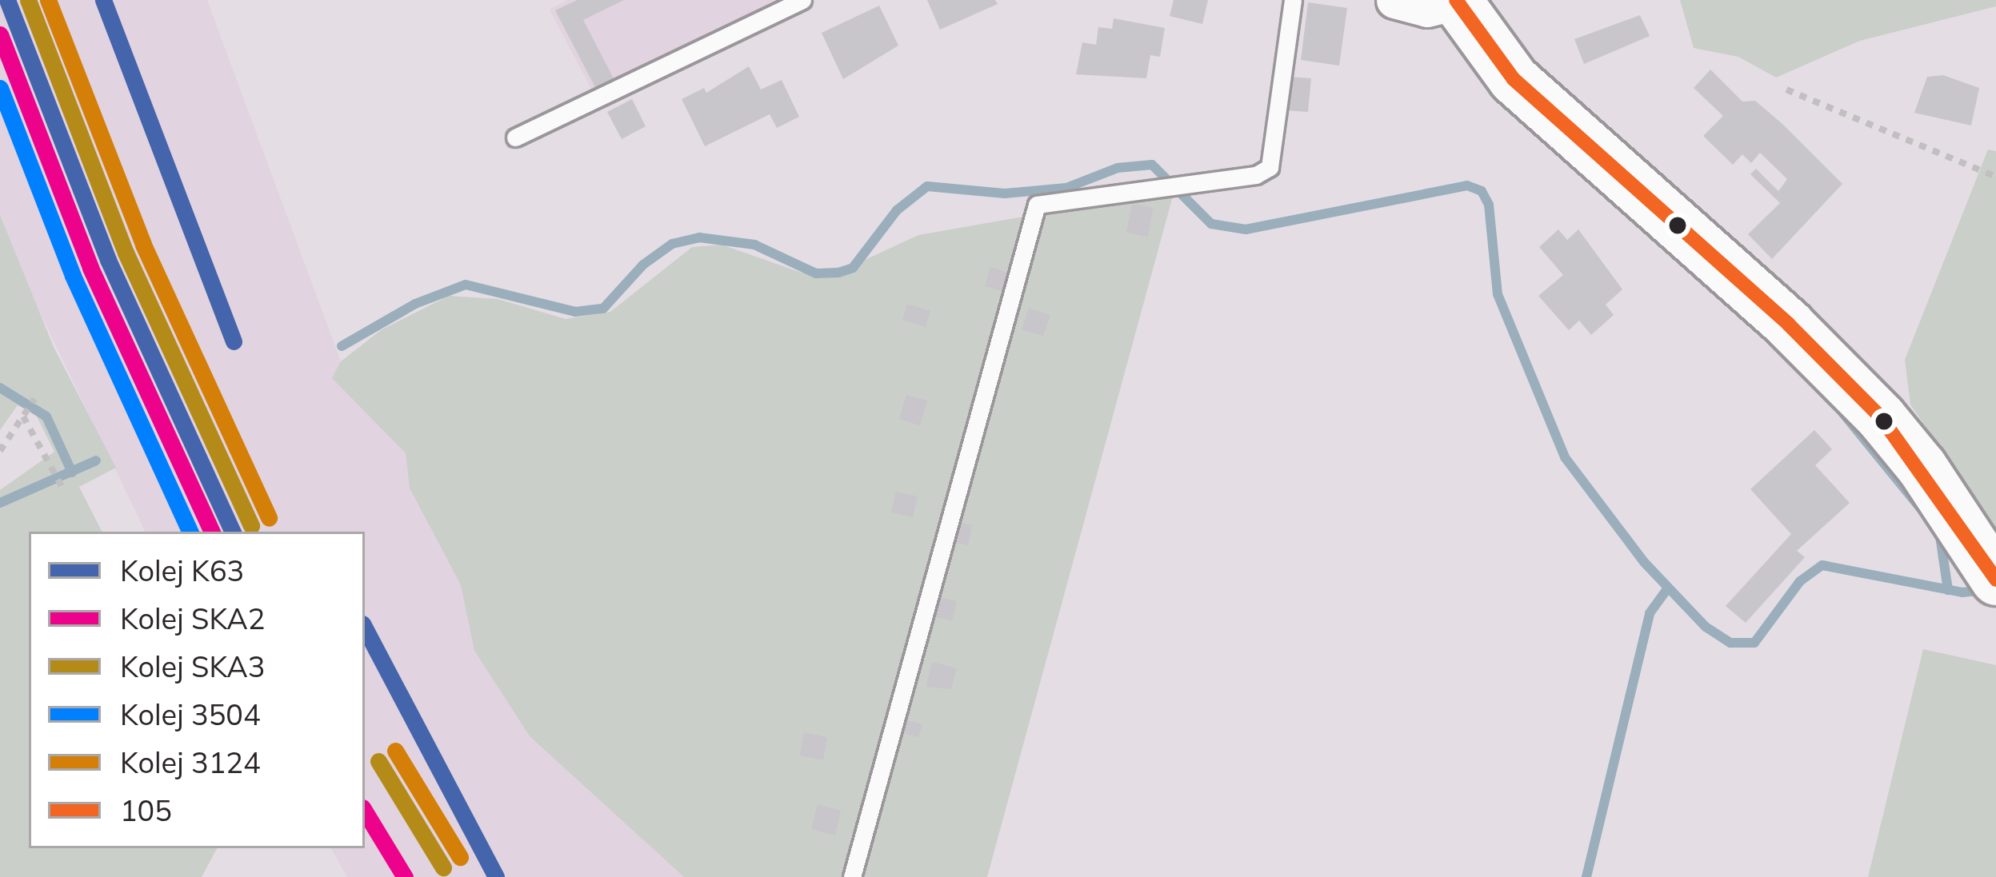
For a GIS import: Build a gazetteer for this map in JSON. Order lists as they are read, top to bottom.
{
  "lines": [
    "rail line K63",
    "rail line SKA3",
    "rail line 3124",
    "transit line 105",
    "rail line SKA2",
    "rail line 3504"
  ],
  "legend": [
    "Kolej K63",
    "Kolej SKA2",
    "Kolej SKA3",
    "Kolej 3504",
    "Kolej 3124",
    "105"
  ]
}
